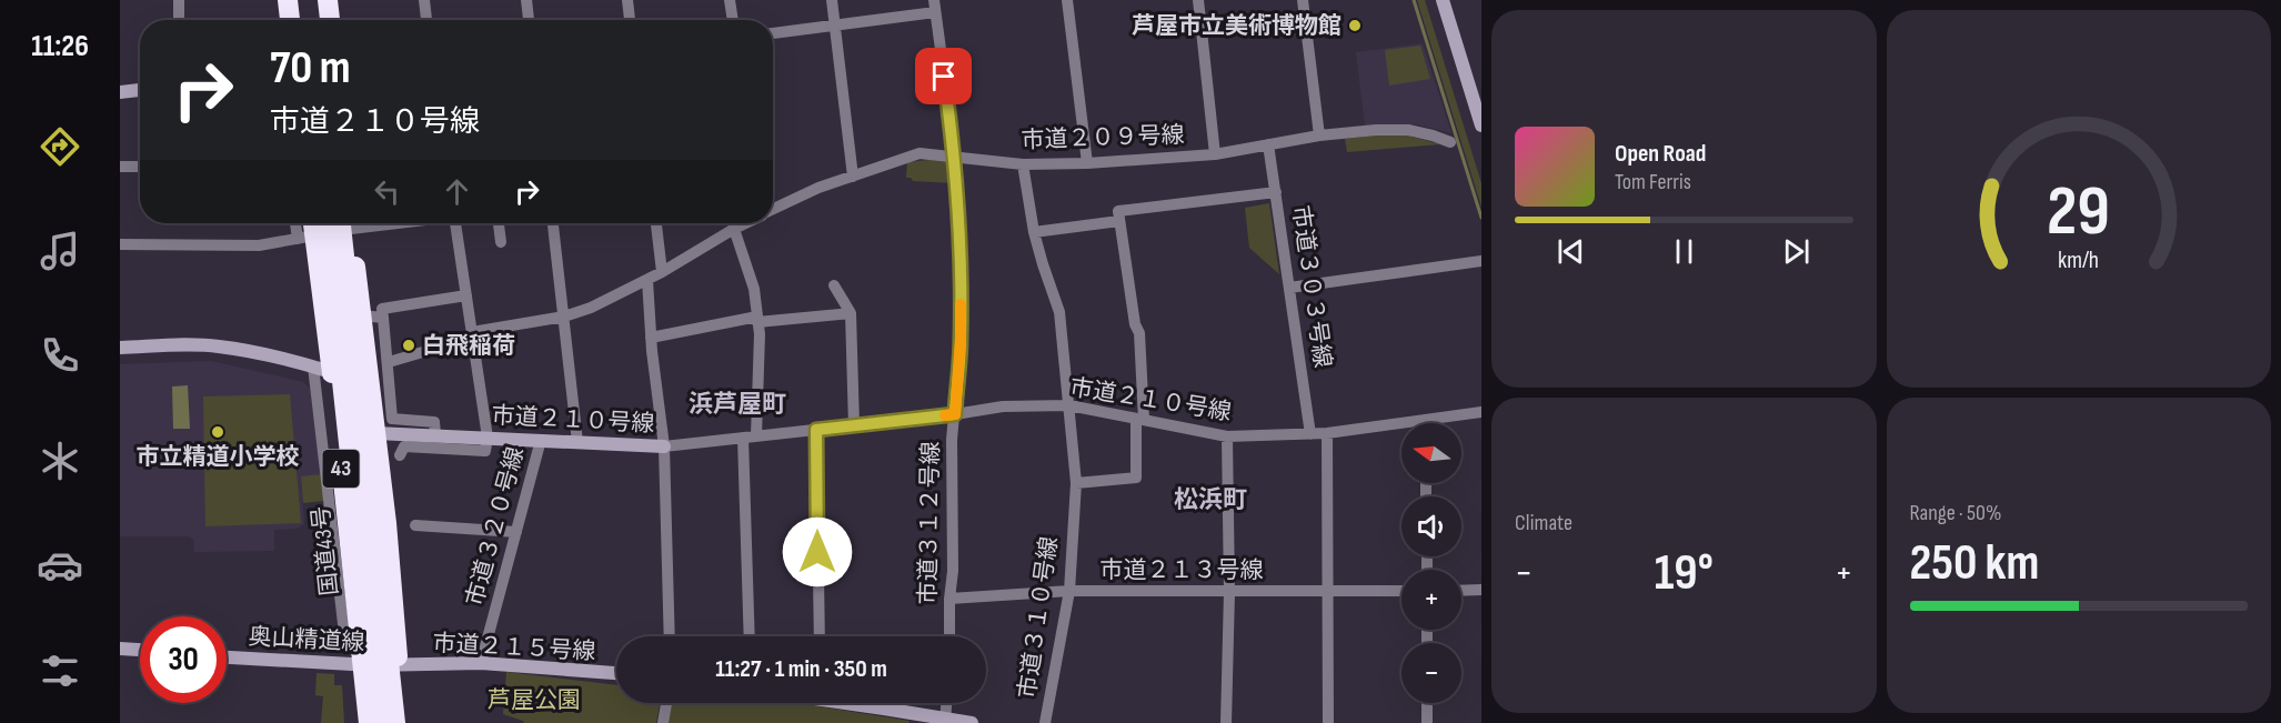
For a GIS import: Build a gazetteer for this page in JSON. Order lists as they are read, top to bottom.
{
  "streets": {
    "highway": ["43", "国道43号"],
    "street": [
      "市道２０９号線",
      "市道３０３号線",
      "市道２１０号線",
      "市道３１２号線",
      "市道３２０号線",
      "市道２１３号線",
      "市道３１０号線",
      "奥山精道線",
      "市道２１５号線"
    ]
  },
  "crossings": [
    ["市道２０９号線", "市道３０３号線"],
    ["市道２０９号線", "市道３１２号線"],
    ["市道２０９号線", "市道３１０号線"],
    ["市道３０３号線", "市道２１０号線"],
    ["市道２１０号線", "43"],
    ["市道２１０号線", "市道３１２号線"],
    ["市道２１０号線", "市道３２０号線"],
    ["市道２１０号線", "市道３１０号線"],
    ["43", "奥山精道線"],
    ["43", "市道２１５号線"],
    ["市道３１２号線", "市道２１３号線"],
    ["市道３２０号線", "市道２１５号線"],
    ["国道43号", "奥山精道線"],
    ["市道２１３号線", "市道３１０号線"],
    ["奥山精道線", "市道２１５号線"]
  ],
  "districts": ["浜芦屋町", "松浜町"],
  "parks": ["芦屋公園"],
  "places": ["芦屋市立美術博物館", "白飛稲荷", "市立精道小学校"],
  "north": "left",
  "page": {
    "tabs": "11:26",
    "turn": ["70 m", "市道２１０号線"],
    "song": ["Open Road", "Tom Ferris"],
    "tile": [
      "Climate",
      ["Range · 50%", "250 km"]
    ],
    "map_buttons": ["+", "−"],
    "heat": ["−", "19°", "+"],
    "limit": "30",
    "trip": "11:27 · 1 min · 350 m",
    "gauge": ["29", "km/h"]
  }
}
